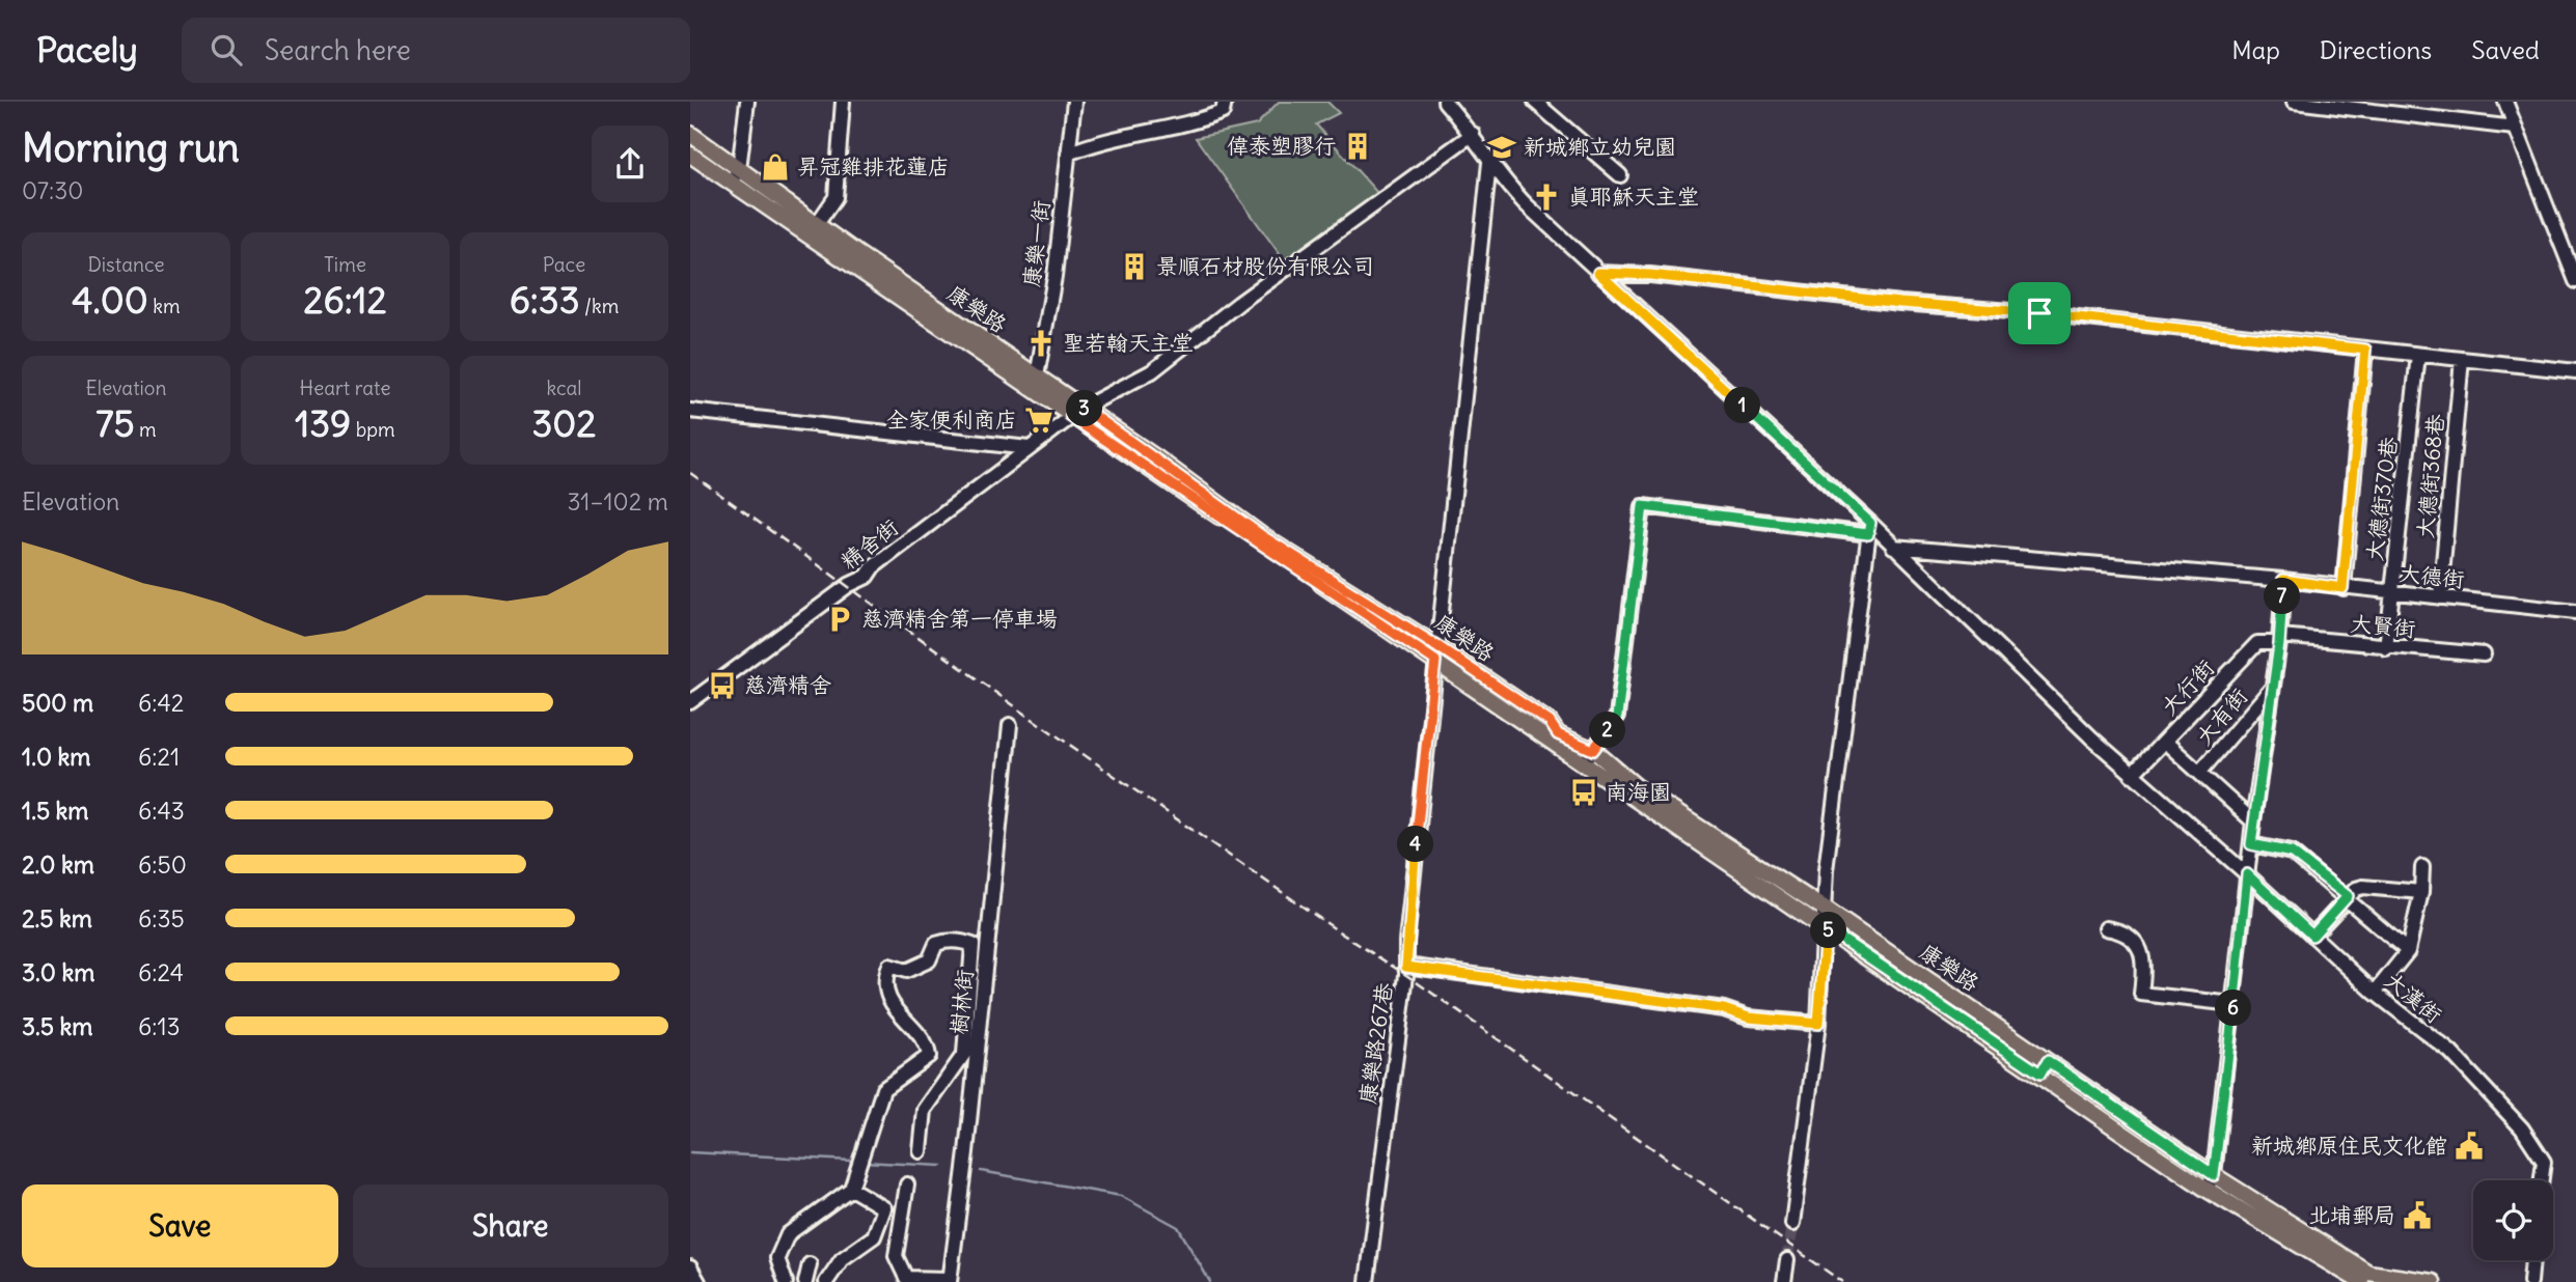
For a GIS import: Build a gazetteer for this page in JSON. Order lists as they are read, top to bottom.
{
  "streets": {
    "main road": ["康樂路"],
    "street": [
      "康樂一街",
      "大德街368巷",
      "大德街370巷",
      "精舍街",
      "大德街",
      "大賢街",
      "大行街",
      "大有街",
      "大漢街",
      "樹林街",
      "康樂路267巷"
    ]
  },
  "crossings": [
    ["康樂一街", "康樂路"],
    ["康樂路", "精舍街"],
    ["康樂路", "康樂路267巷"],
    ["大德街368巷", "大德街"],
    ["大德街370巷", "大德街"],
    ["大德街370巷", "大賢街"],
    ["精舍街", "大漢街"],
    ["大德街", "大漢街"],
    ["大賢街", "大行街"],
    ["大行街", "大漢街"],
    ["大漢街", "康樂路267巷"]
  ],
  "places": {
    "building": ["偉泰塑膠行", "景順石材股份有限公司"],
    "school or university": ["新城鄉立幼兒園"],
    "shop": ["昇冠雞排花蓮店"],
    "church": ["真耶穌天主堂", "聖若翰天主堂"],
    "supermarket": ["全家便利商店"],
    "parking": ["慈濟精舍第一停車場"],
    "bus stop": ["慈濟精舍", "南海園"],
    "public building": ["新城鄉原住民文化館", "北埔郵局"]
  },
  "page": {
    "header": "Pacely",
    "search": "Search here",
    "nav": ["Map", "Directions", "Saved"],
    "heading": ["Morning run", "07:30"],
    "stats": [
      ["Distance", "4.00 km"],
      ["Time", "26:12"],
      ["Pace", "6:33 /km"],
      ["Elevation", "75 m"],
      ["Heart rate", "139 bpm"],
      ["kcal", "302"]
    ],
    "pins": [
      "1",
      "3",
      "7",
      "2",
      "4",
      "5",
      "6"
    ],
    "chart": ["Elevation", "31–102 m"],
    "list": [
      {
        "name": "500 m",
        "note": "6:42"
      },
      {
        "name": "1.0 km",
        "note": "6:21"
      },
      {
        "name": "1.5 km",
        "note": "6:43"
      },
      {
        "name": "2.0 km",
        "note": "6:50"
      },
      {
        "name": "2.5 km",
        "note": "6:35"
      },
      {
        "name": "3.0 km",
        "note": "6:24"
      },
      {
        "name": "3.5 km",
        "note": "6:13"
      }
    ],
    "buttons": ["Save", "Share"]
  }
}
